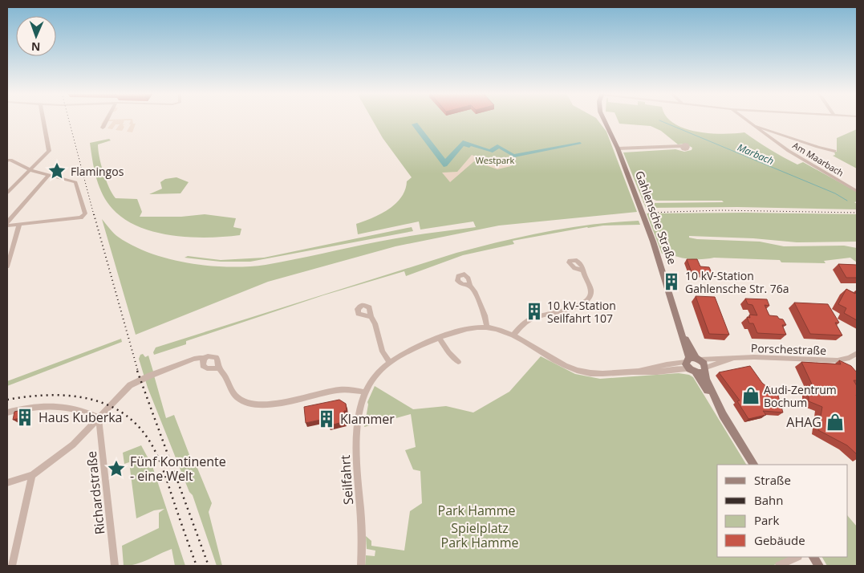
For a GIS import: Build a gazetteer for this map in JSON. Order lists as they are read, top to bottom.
{
  "streets": {
    "street": [
      "Am Maarbach",
      "Gahlensche Straße",
      "Porschestraße",
      "Seilfahrt",
      "Richardstraße"
    ]
  },
  "crossings": [
    ["Gahlensche Straße", "Porschestraße"],
    ["Gahlensche Straße", "Seilfahrt"],
    ["Porschestraße", "Seilfahrt"]
  ],
  "water": ["Marbach"],
  "parks": ["Westpark", "Park Hamme", "Spielplatz Park Hamme"],
  "places": {
    "place": ["Flamingos", "Fünf Kontinente - eine Welt"],
    "building": [
      "10 kV-Station Gahlensche Str. 76a",
      "10 kV-Station Seilfahrt 107",
      "Haus Kuberka",
      "Klammer"
    ],
    "shop": ["Audi-Zentrum Bochum", "AHAG"]
  },
  "legend": [
    "Straße",
    "Bahn",
    "Park",
    "Gebäude"
  ],
  "north": "bottom"
}
